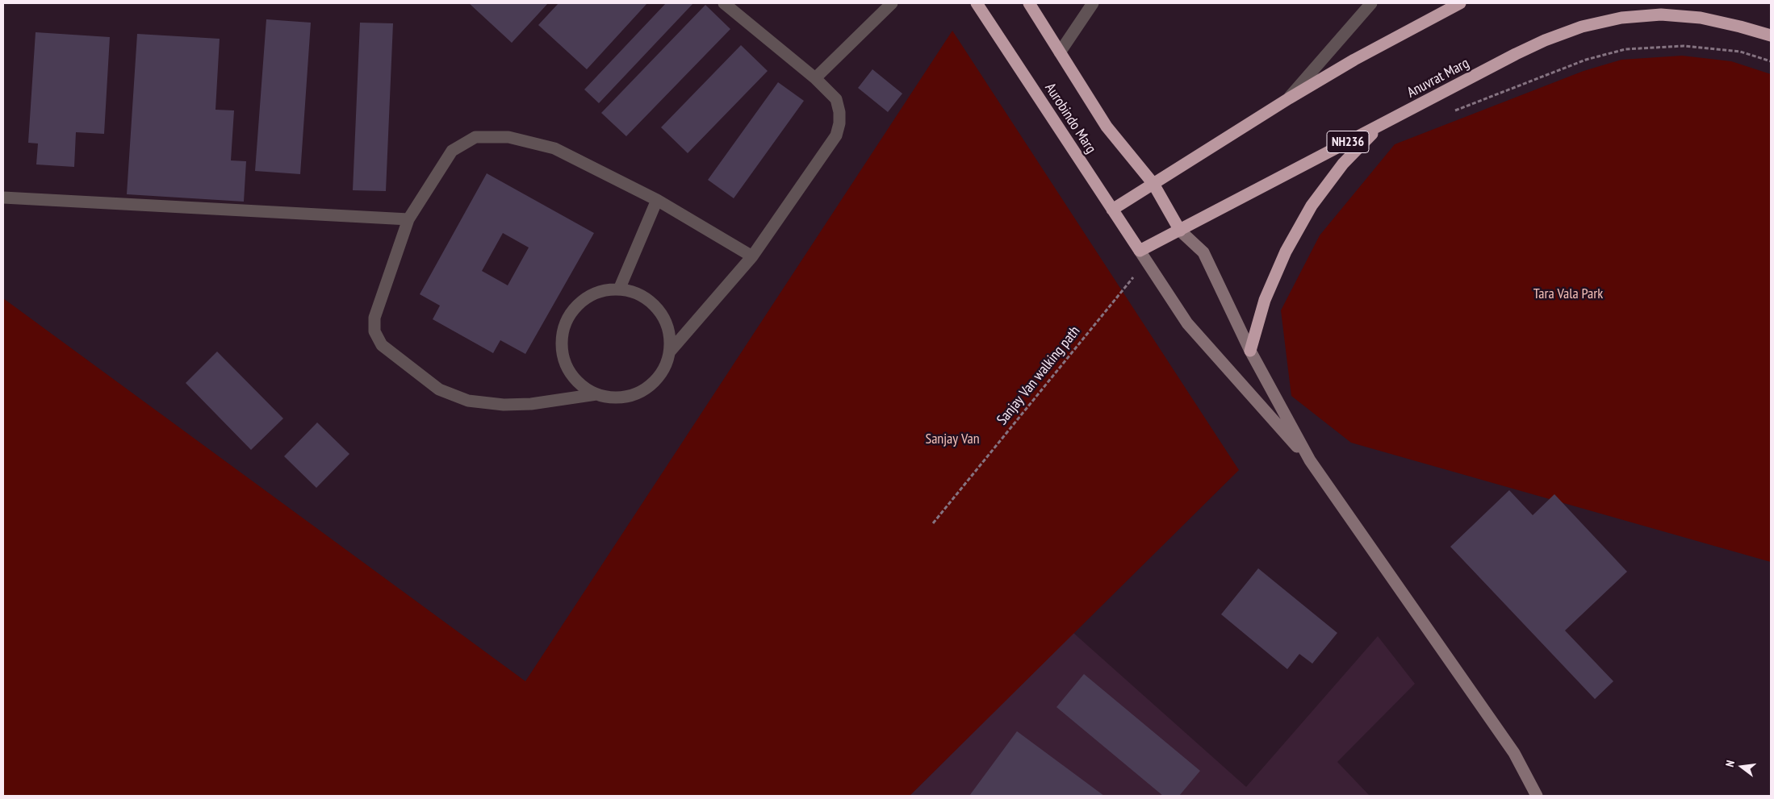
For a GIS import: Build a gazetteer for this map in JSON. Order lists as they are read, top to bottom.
{
  "streets": {
    "highway": ["Anuvrat Marg", "Aurobindo Marg", "NH236"],
    "path": ["Sanjay Van walking path"]
  },
  "crossings": [
    ["Anuvrat Marg", "Aurobindo Marg"]
  ],
  "parks": ["Tara Vala Park", "Sanjay Van"],
  "north": "left"
}
